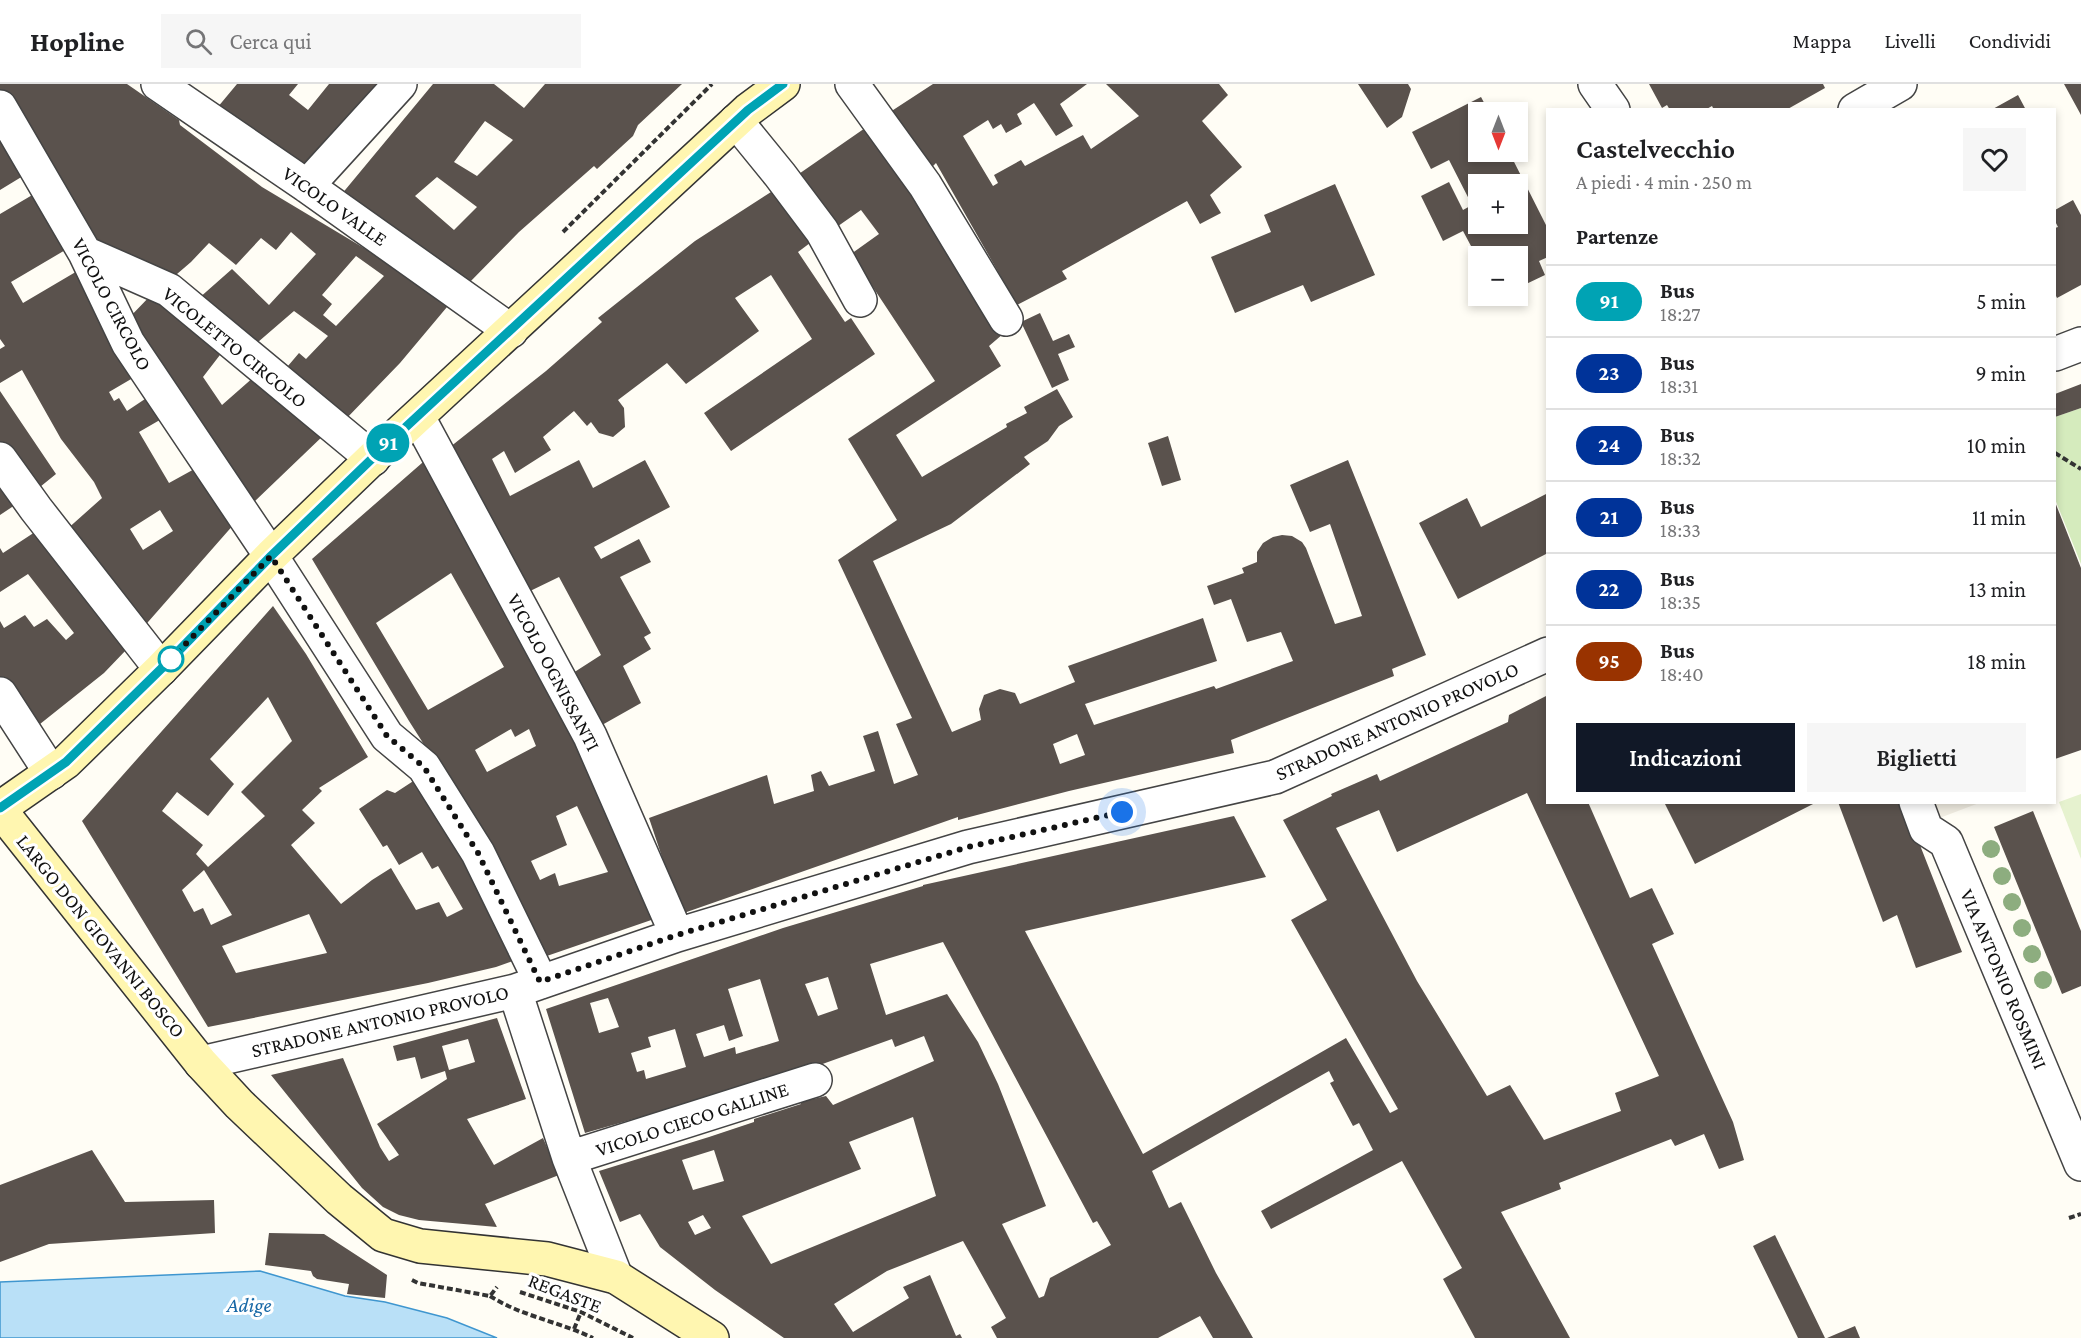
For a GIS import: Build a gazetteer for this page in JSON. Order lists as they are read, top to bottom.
{
  "streets": {
    "street": [
      "VICOLO VALLE",
      "VICOLO CIRCOLO",
      "VICOLETTO CIRCOLO",
      "VICOLO OGNISSANTI",
      "STRADONE ANTONIO PROVOLO",
      "LARGO DON GIOVANNI BOSCO",
      "VIA ANTONIO ROSMINI",
      "VICOLO CIECO GALLINE"
    ],
    "path": ["REGASTE"]
  },
  "crossings": [
    ["VICOLO CIRCOLO", "VICOLETTO CIRCOLO"],
    ["VICOLO CIRCOLO", "STRADONE ANTONIO PROVOLO"],
    ["VICOLO CIRCOLO", "LARGO DON GIOVANNI BOSCO"],
    ["VICOLO CIRCOLO", "VICOLO CIECO GALLINE"],
    ["VICOLO OGNISSANTI", "STRADONE ANTONIO PROVOLO"],
    ["STRADONE ANTONIO PROVOLO", "LARGO DON GIOVANNI BOSCO"]
  ],
  "water": ["Adige"],
  "lines": ["bus line 91"],
  "north": "bottom",
  "page": {
    "header": "Hopline",
    "search": "Cerca qui",
    "nav": ["Mappa", "Livelli", "Condividi"],
    "on_map": "91",
    "map_buttons": ["+", "−"],
    "heading": [
      ["Castelvecchio", "A piedi · 4 min · 250 m"],
      "Partenze"
    ],
    "list": [
      {
        "mark": "91",
        "name": "Bus",
        "note": "18:27",
        "value": "5 min"
      },
      {
        "mark": "23",
        "name": "Bus",
        "note": "18:31",
        "value": "9 min"
      },
      {
        "mark": "24",
        "name": "Bus",
        "note": "18:32",
        "value": "10 min"
      },
      {
        "mark": "21",
        "name": "Bus",
        "note": "18:33",
        "value": "11 min"
      },
      {
        "mark": "22",
        "name": "Bus",
        "note": "18:35",
        "value": "13 min"
      },
      {
        "mark": "95",
        "name": "Bus",
        "note": "18:40",
        "value": "18 min"
      }
    ],
    "buttons": ["Indicazioni", "Biglietti"]
  }
}
